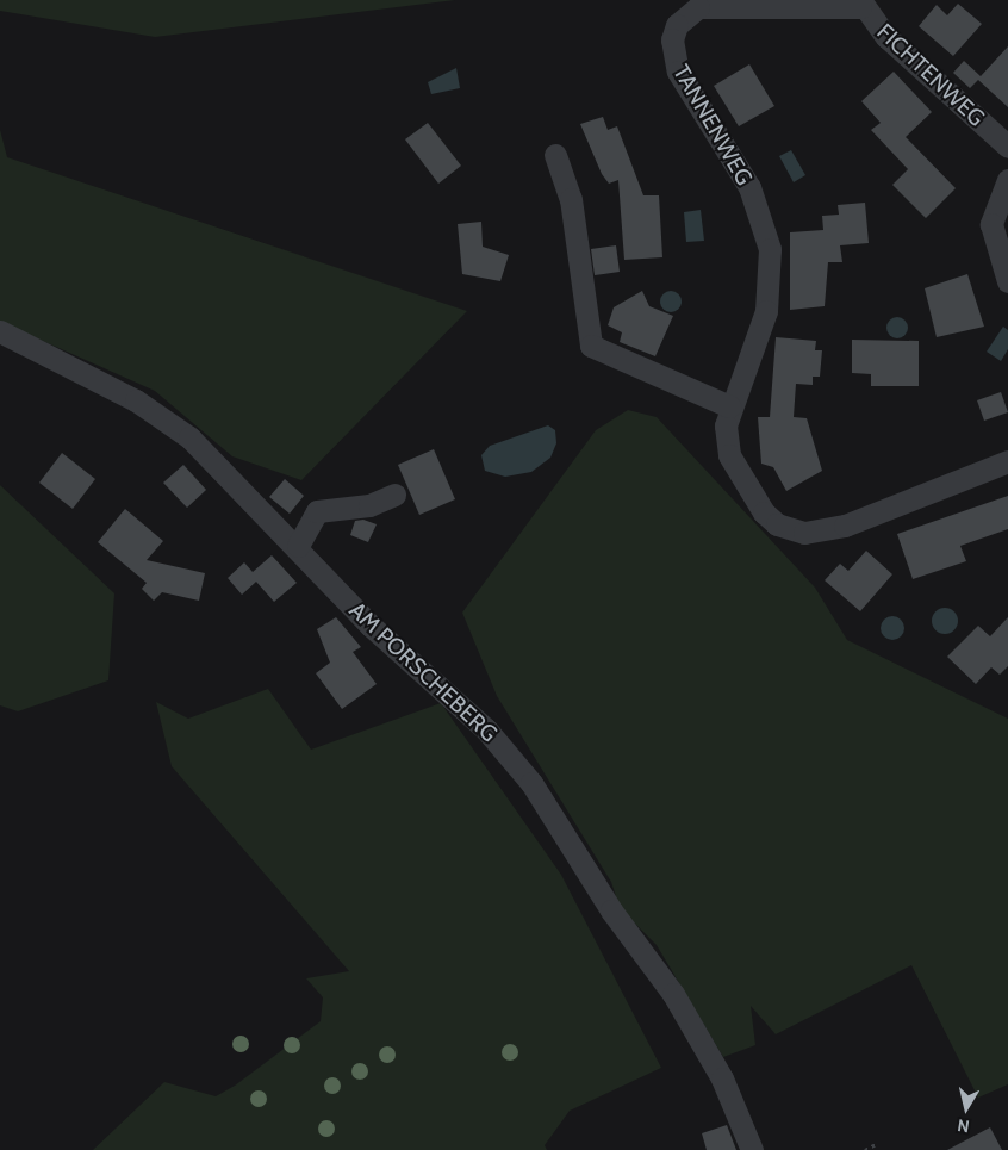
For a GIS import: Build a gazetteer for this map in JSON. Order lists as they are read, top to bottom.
{
  "streets": {
    "street": ["FICHTENWEG", "TANNENWEG", "AM PORSCHEBERG"]
  },
  "crossings": [
    ["FICHTENWEG", "TANNENWEG"]
  ],
  "north": "bottom"
}
